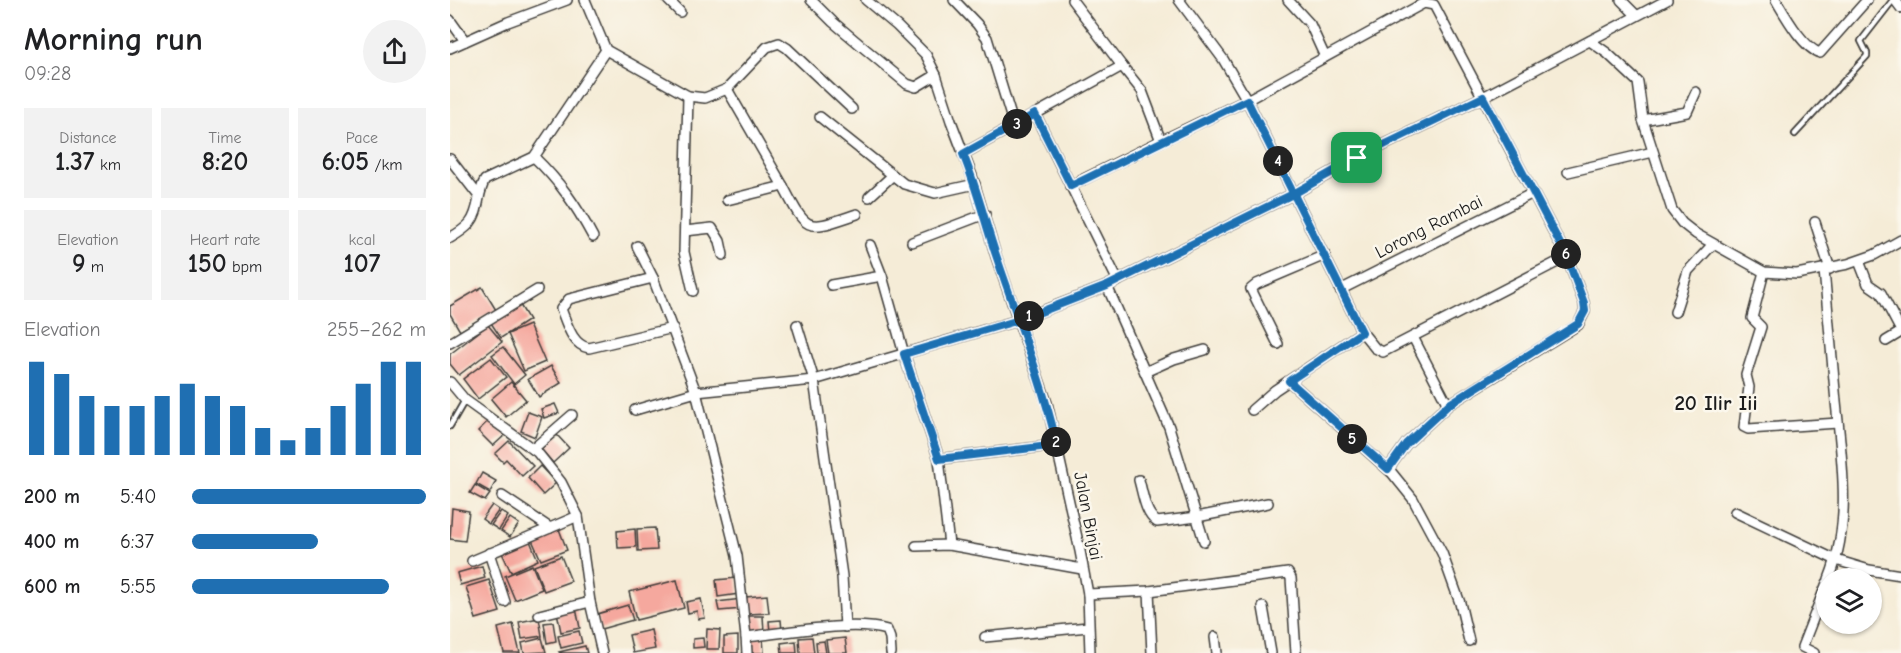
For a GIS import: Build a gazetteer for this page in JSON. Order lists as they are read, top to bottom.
{
  "streets": {
    "street": ["Lorong Rambai", "Jalan Binjai"]
  },
  "districts": ["20 Ilir Iii"],
  "page": {
    "heading": ["Morning run", "09:28"],
    "stats": [
      ["Distance", "1.37 km"],
      ["Time", "8:20"],
      ["Pace", "6:05 /km"],
      ["Elevation", "9 m"],
      ["Heart rate", "150 bpm"],
      ["kcal", "107"]
    ],
    "pins": [
      "3",
      "4",
      "6",
      "1",
      "5",
      "2"
    ],
    "chart": ["Elevation", "255–262 m"],
    "list": [
      {
        "name": "200 m",
        "note": "5:40"
      },
      {
        "name": "400 m",
        "note": "6:37"
      },
      {
        "name": "600 m",
        "note": "5:55"
      }
    ]
  }
}
